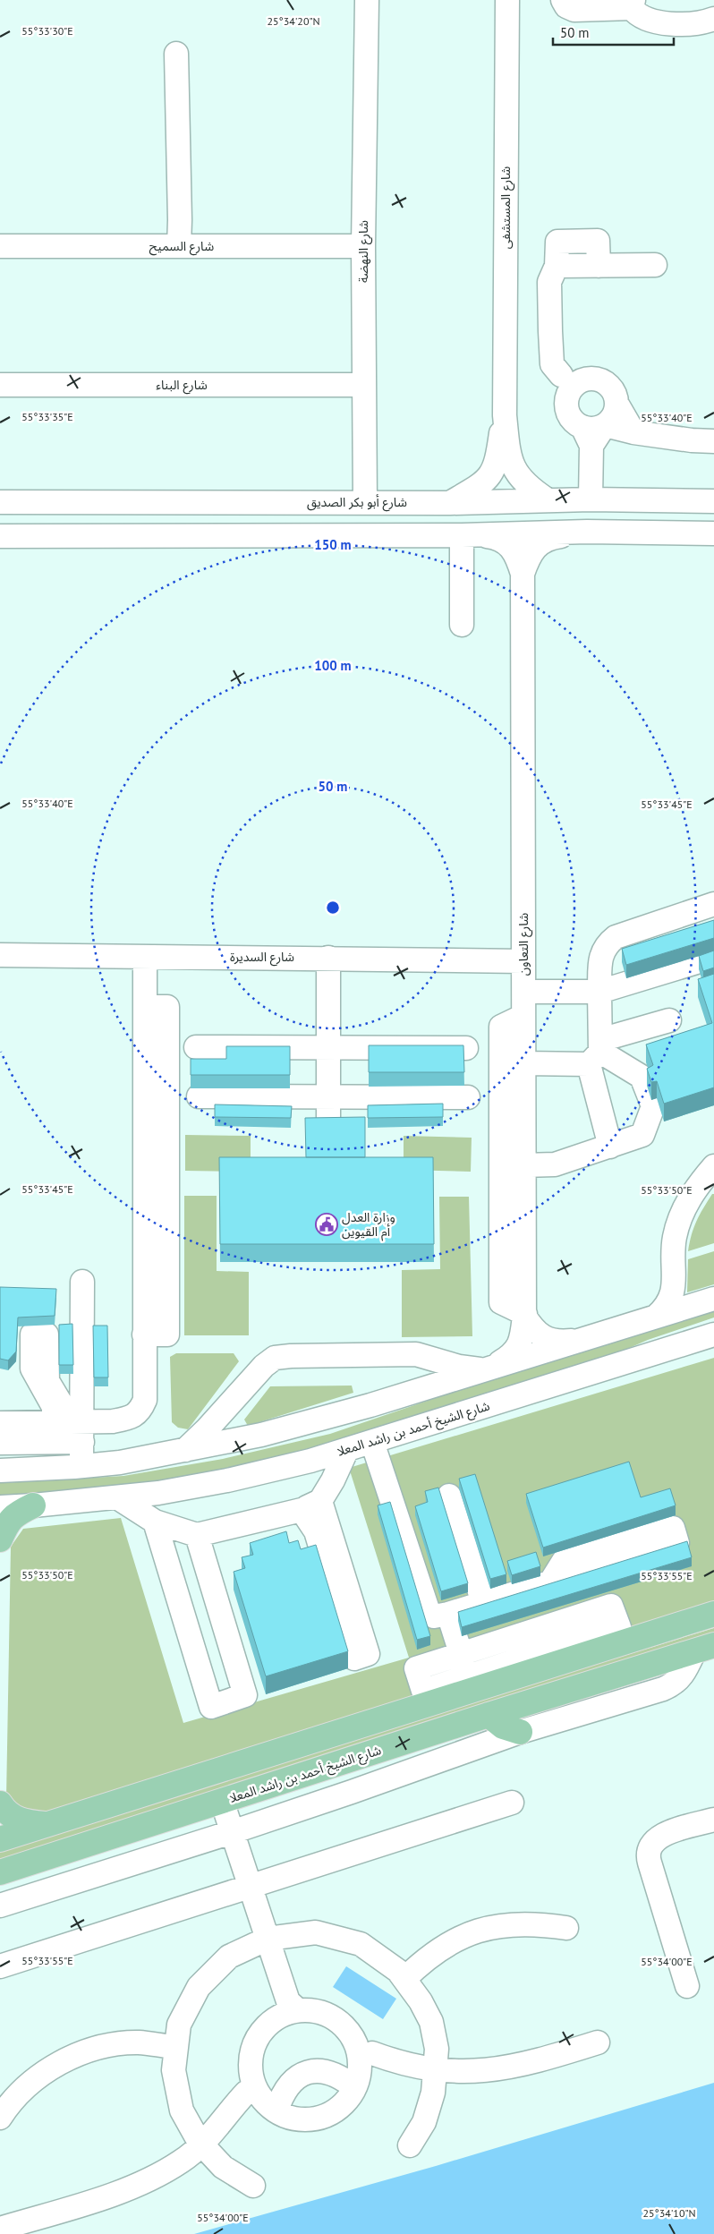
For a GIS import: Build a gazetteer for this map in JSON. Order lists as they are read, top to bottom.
{
  "streets": {
    "main road": ["شارع الشيخ أحمد بن راشد المعلا"],
    "street": [
      "شارع المستشفى",
      "شارع السميح",
      "شارع النهضة",
      "شارع البناء",
      "شارع أبو بكر الصديق",
      "شارع التعاون",
      "شارع السديرة"
    ]
  },
  "crossings": [
    ["شارع المستشفى", "شارع أبو بكر الصديق"],
    ["شارع السميح", "شارع النهضة"],
    ["شارع النهضة", "شارع البناء"],
    ["شارع النهضة", "شارع أبو بكر الصديق"],
    ["شارع التعاون", "شارع السديرة"]
  ],
  "places": {
    "public building": ["وزارة العدل أم القيوين"]
  },
  "scale_bar": "50 m",
  "coordinates": [
    "25°34'20\"N",
    "55°33'30\"E",
    "55°33'35\"E",
    "55°33'40\"E",
    "55°33'45\"E",
    "55°33'50\"E",
    "55°33'55\"E",
    "55°34'00\"E",
    "25°34'10\"N"
  ],
  "rings": ["150 m", "100 m", "50 m"]
}
